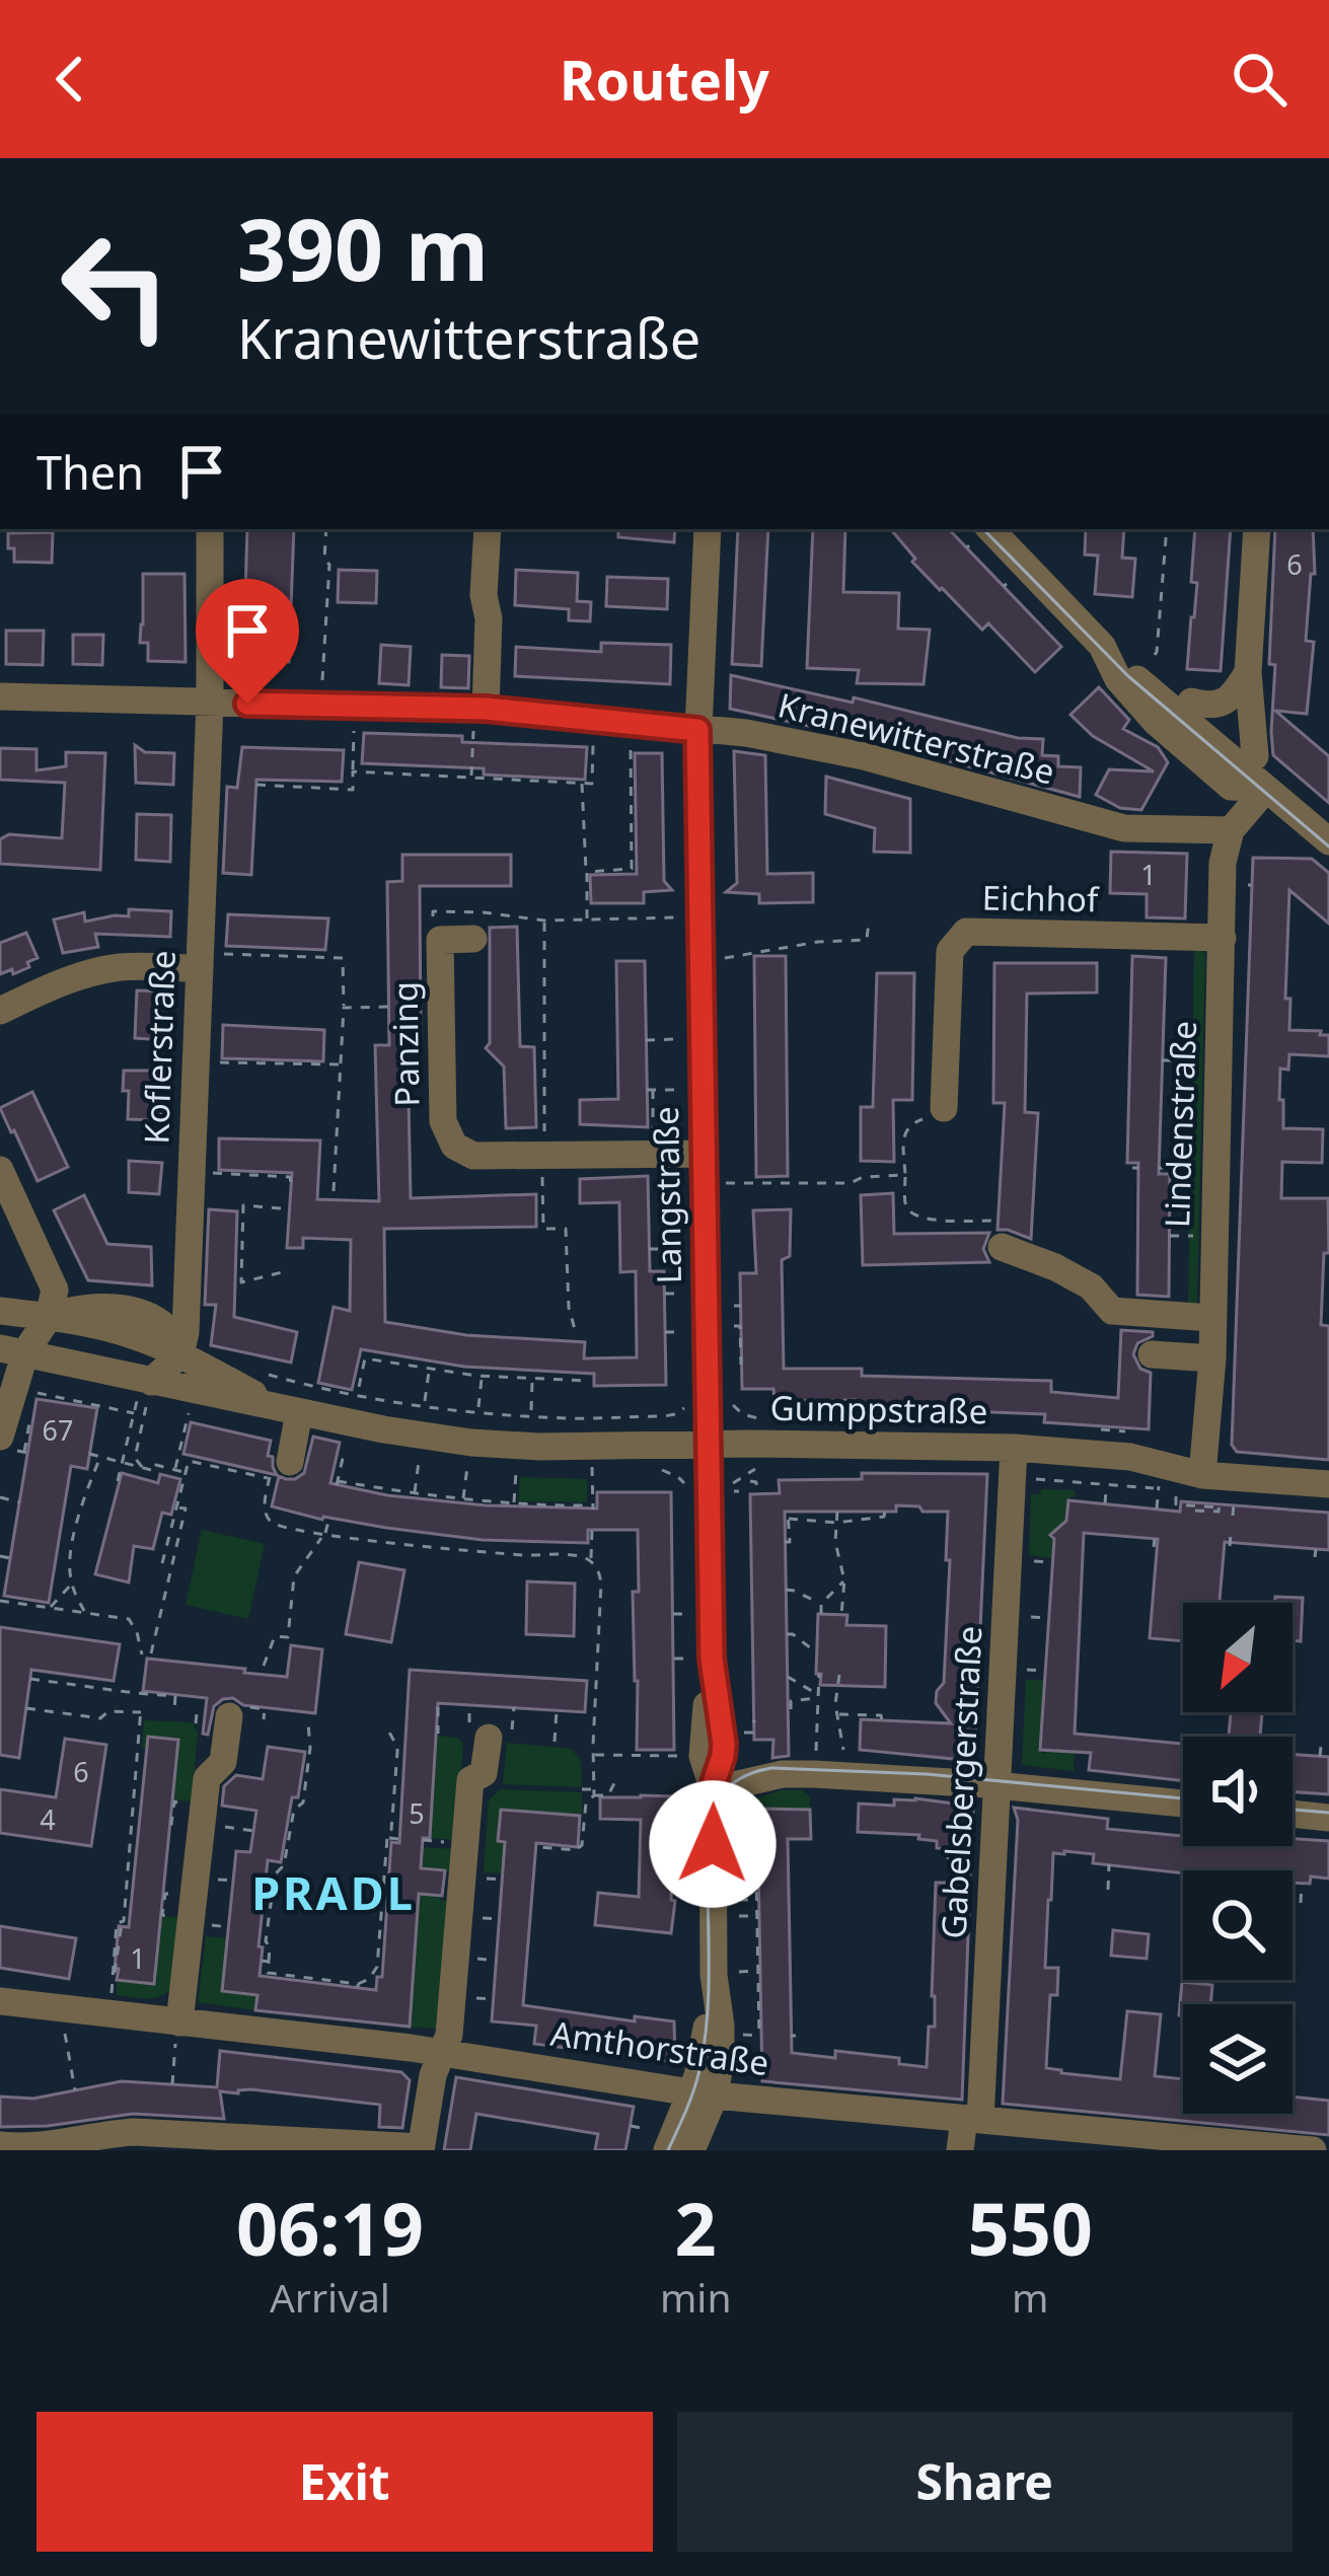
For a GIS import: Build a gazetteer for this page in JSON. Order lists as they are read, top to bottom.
{
  "streets": {
    "street": [
      "Kranewitterstraße",
      "Eichhof",
      "Panzing",
      "Koflerstraße",
      "Lindenstraße",
      "Langstraße",
      "Gumppstraße",
      "Gabelsbergerstraße",
      "Amthorstraße"
    ]
  },
  "crossings": [
    ["Kranewitterstraße", "Koflerstraße"],
    ["Kranewitterstraße", "Lindenstraße"],
    ["Kranewitterstraße", "Langstraße"],
    ["Eichhof", "Lindenstraße"],
    ["Panzing", "Langstraße"],
    ["Koflerstraße", "Gumppstraße"],
    ["Lindenstraße", "Gumppstraße"],
    ["Langstraße", "Gumppstraße"],
    ["Langstraße", "Amthorstraße"],
    ["Gumppstraße", "Gabelsbergerstraße"],
    ["Gabelsbergerstraße", "Amthorstraße"]
  ],
  "districts": ["PRADL"],
  "house_numbers": [
    "6",
    "1",
    "67",
    "6",
    "5",
    "4",
    "1"
  ],
  "north": "bottom left",
  "page": {
    "header": "Routely",
    "turn": ["390 m", "Kranewitterstraße"],
    "then": "Then",
    "eta": [
      "06:19",
      "Arrival",
      "2",
      "min",
      "550",
      "m"
    ],
    "buttons": ["Exit", "Share"]
  }
}
